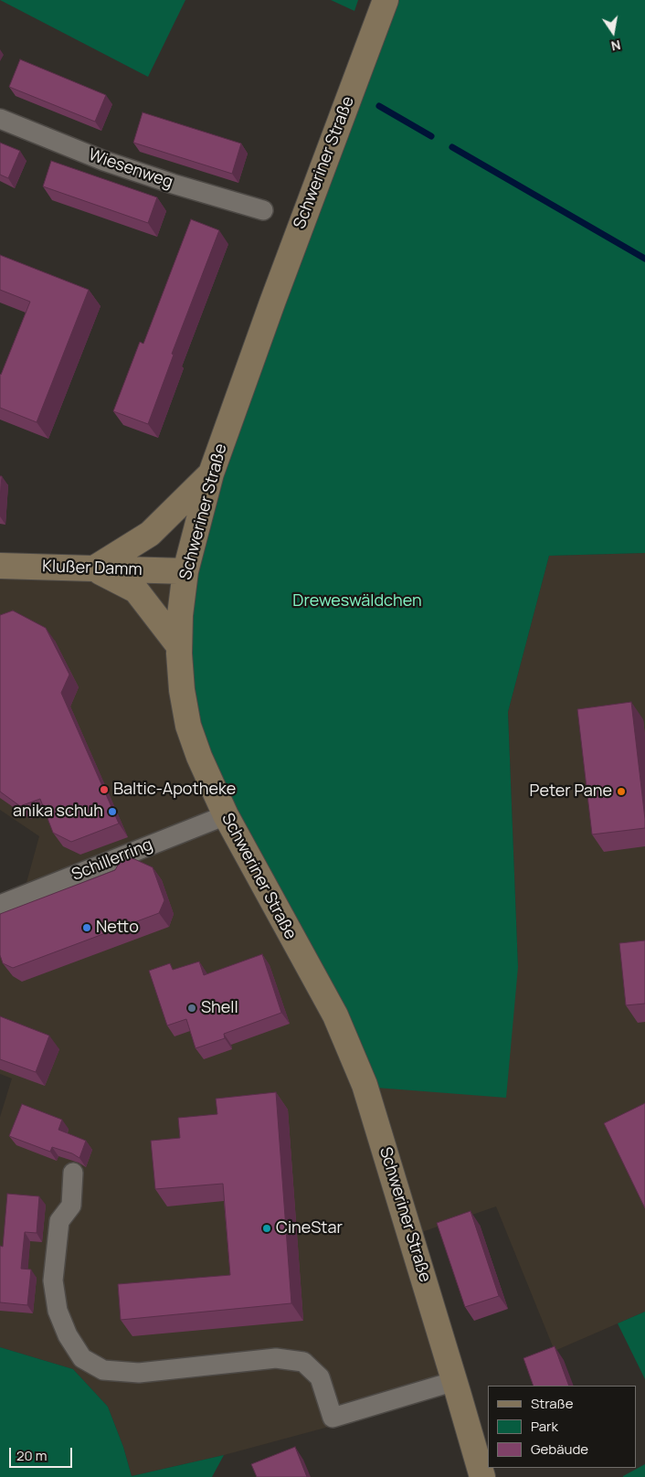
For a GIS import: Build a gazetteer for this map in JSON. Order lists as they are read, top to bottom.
{
  "streets": {
    "main road": ["Schweriner Straße", "Klußer Damm"],
    "street": ["Wiesenweg", "Schillerring"]
  },
  "crossings": [
    ["Schweriner Straße", "Klußer Damm"],
    ["Schweriner Straße", "Schillerring"]
  ],
  "parks": ["Dreweswäldchen"],
  "places": [
    "Baltic-Apotheke",
    "Peter Pane",
    "anika schuh",
    "Netto",
    "Shell",
    "CineStar"
  ],
  "legend": ["Straße", "Park", "Gebäude"],
  "scale_bar": "20 m",
  "north": "bottom"
}
